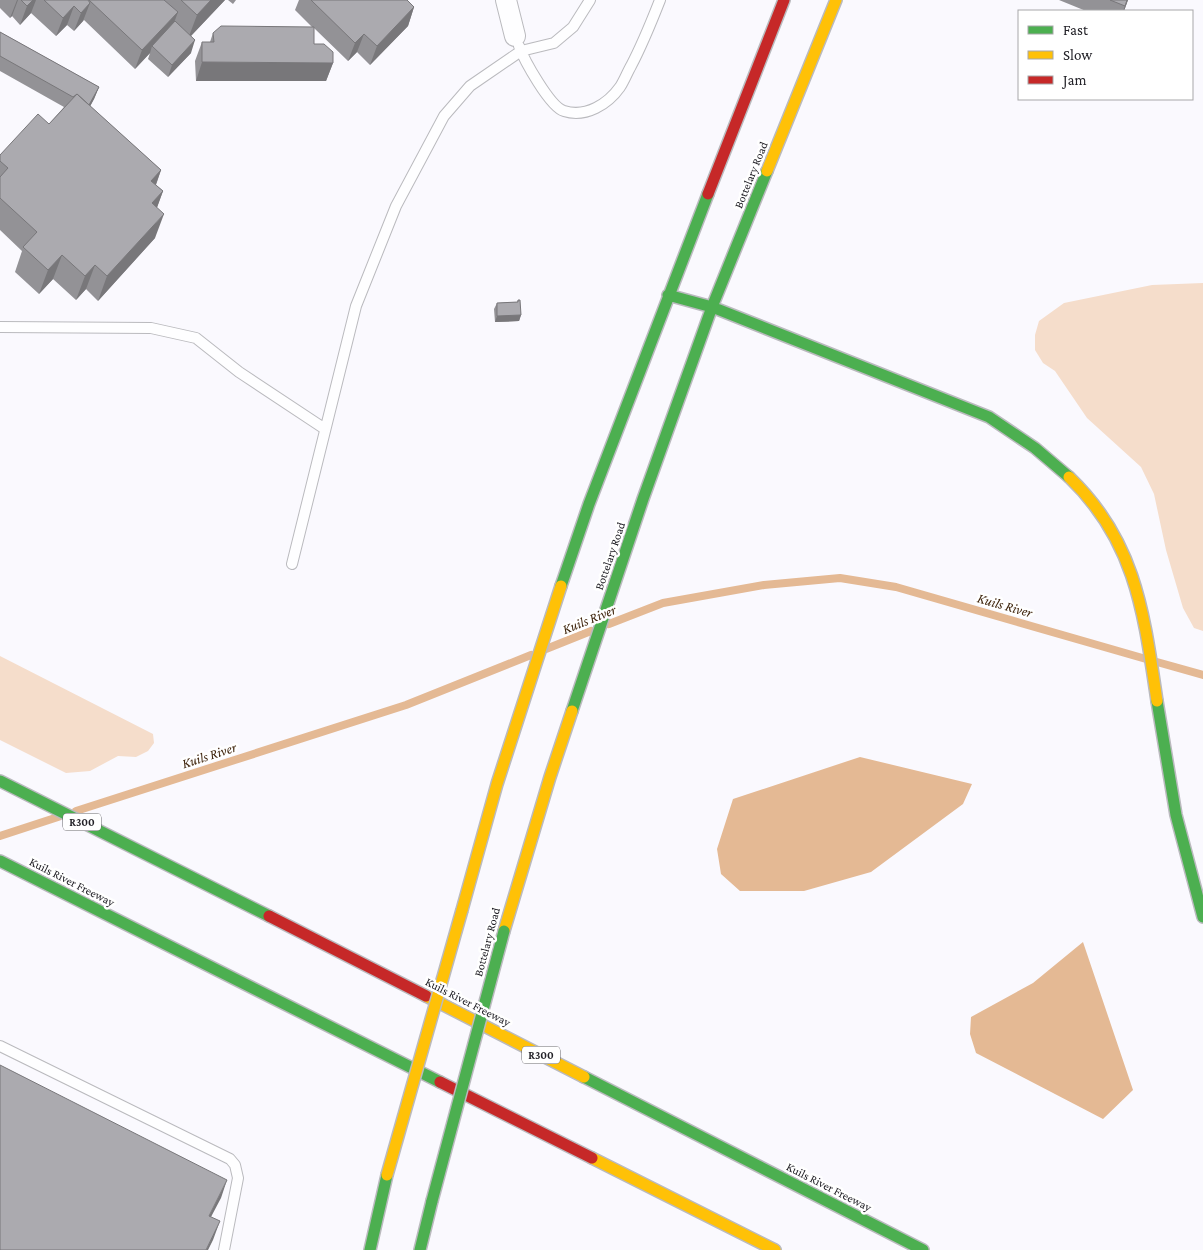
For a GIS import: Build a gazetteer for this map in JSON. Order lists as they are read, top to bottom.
{
  "streets": {
    "main road": ["Bottelary Road", "R300", "Kuils River Freeway"]
  },
  "water": ["Kuils River"],
  "legend": ["Fast", "Slow", "Jam"]
}
